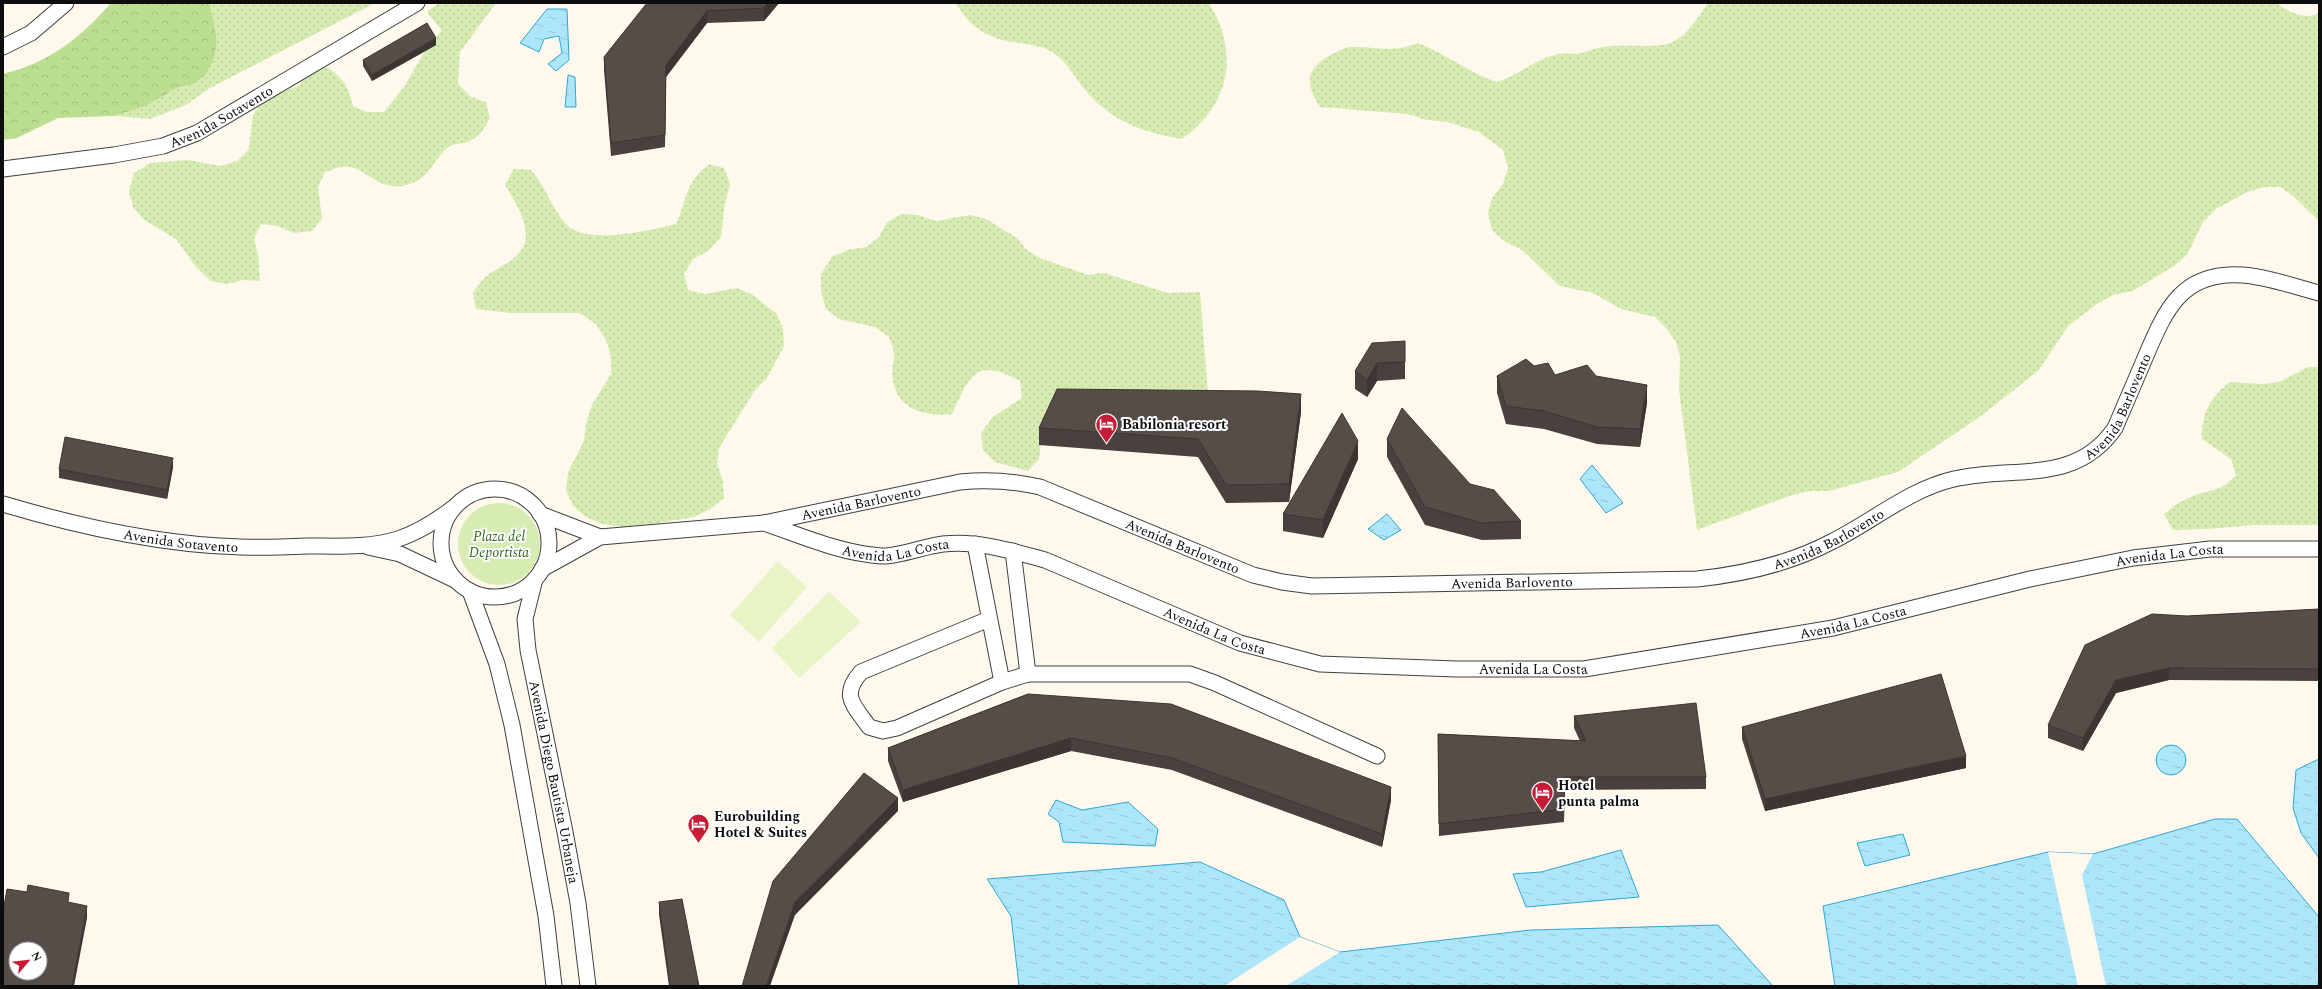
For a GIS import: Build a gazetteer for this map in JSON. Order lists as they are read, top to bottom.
{
  "streets": {
    "street": [
      "Avenida Sotavento",
      "Avenida Barlovento",
      "Avenida La Costa",
      "Avenida Diego Bautista Urbaneja"
    ]
  },
  "crossings": [
    ["Avenida Sotavento", "Avenida Barlovento"],
    ["Avenida Sotavento", "Avenida Diego Bautista Urbaneja"],
    ["Avenida Barlovento", "Avenida La Costa"],
    ["Avenida Barlovento", "Avenida Diego Bautista Urbaneja"]
  ],
  "parks": ["Plaza del Deportista"],
  "places": {
    "hotel": ["Babilonia resort", "Hotel punta palma", "Eurobuilding Hotel & Suites"]
  },
  "north": "top right"
}
